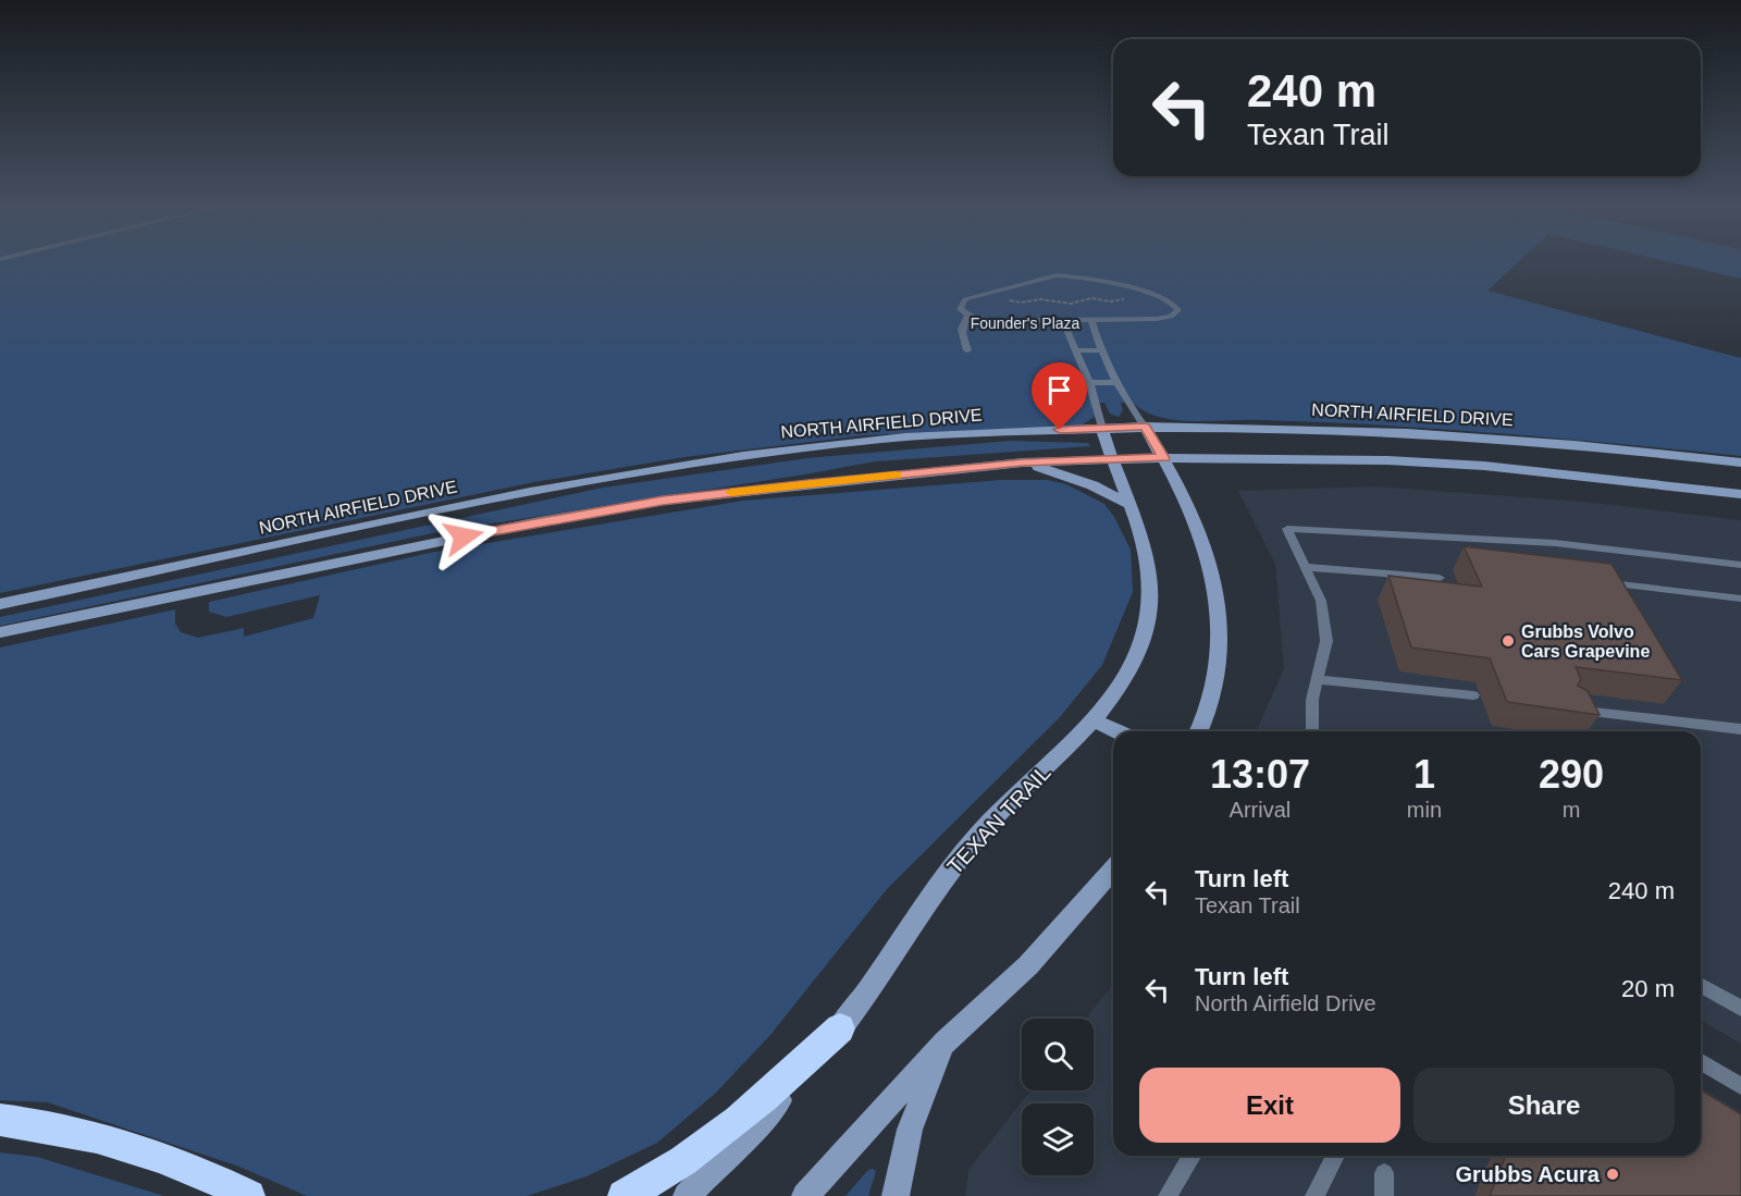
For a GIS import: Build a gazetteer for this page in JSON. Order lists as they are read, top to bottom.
{
  "streets": {
    "main road": ["NORTH AIRFIELD DRIVE", "TEXAN TRAIL"]
  },
  "crossings": [
    ["NORTH AIRFIELD DRIVE", "TEXAN TRAIL"]
  ],
  "parks": ["Founder's Plaza"],
  "places": ["Grubbs Volvo Cars Grapevine", "Grubbs Acura"],
  "page": {
    "turn": ["240 m", "Texan Trail"],
    "eta": [
      "13:07",
      "Arrival",
      "1",
      "min",
      "290",
      "m"
    ],
    "list": [
      {
        "name": "Turn left",
        "note": "Texan Trail",
        "value": "240 m"
      },
      {
        "name": "Turn left",
        "note": "North Airfield Drive",
        "value": "20 m"
      }
    ],
    "buttons": ["Exit", "Share"]
  }
}
